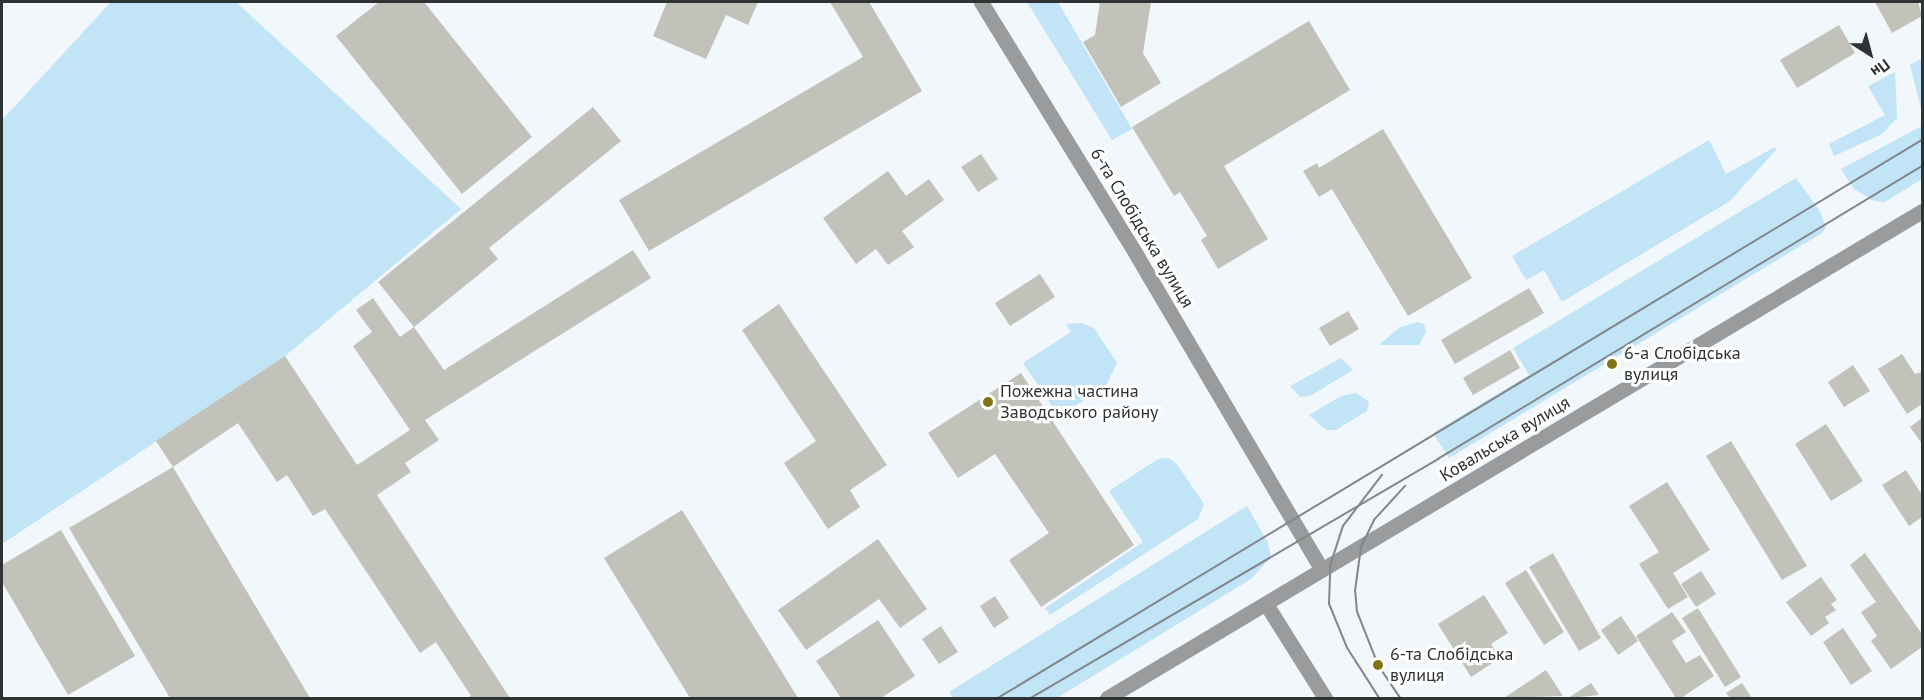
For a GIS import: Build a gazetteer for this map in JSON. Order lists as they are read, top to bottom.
{
  "streets": {
    "street": ["6-та Слобідська вулиця", "Ковальська вулиця"]
  },
  "crossings": [
    ["6-та Слобідська вулиця", "Ковальська вулиця"]
  ],
  "places": ["6-а Слобідська вулиця", "Пожежна частина Заводського району", "6-та Слобідська вулиця"],
  "north": "bottom right"
}
